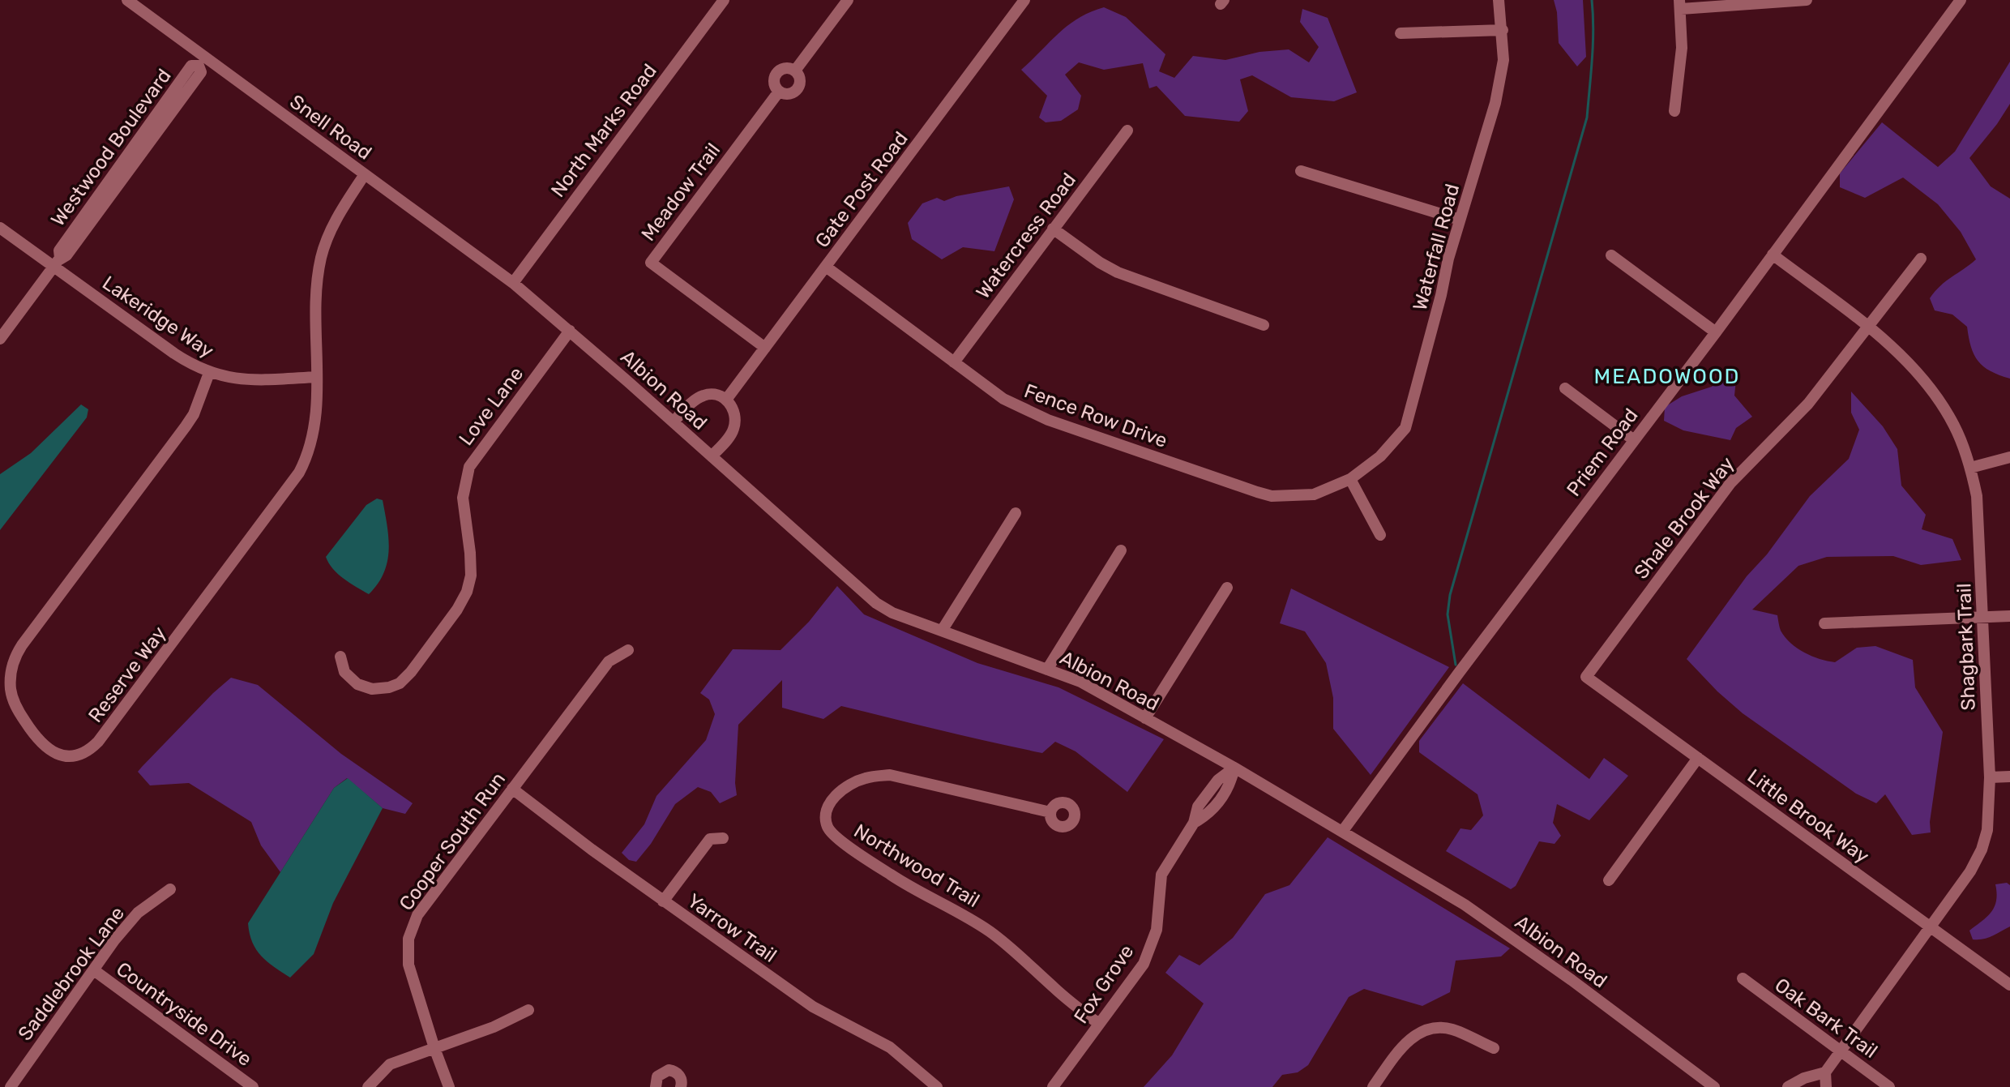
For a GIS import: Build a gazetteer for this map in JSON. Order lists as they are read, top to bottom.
{
  "streets": {
    "street": [
      "Snell Road",
      "North Marks Road",
      "Westwood Boulevard",
      "Gate Post Road",
      "Meadow Trail",
      "Watercress Road",
      "Waterfall Road",
      "Lakeridge Way",
      "Albion Road",
      "Love Lane",
      "Fence Row Drive",
      "Priem Road",
      "Shale Brook Way",
      "Shagbark Trail",
      "Reserve Way",
      "Little Brook Way",
      "Cooper South Run",
      "Northwood Trail",
      "Yarrow Trail",
      "Saddlebrook Lane",
      "Fox Grove",
      "Countryside Drive",
      "Oak Bark Trail"
    ]
  },
  "crossings": [
    ["Snell Road", "North Marks Road"],
    ["Snell Road", "Westwood Boulevard"],
    ["Snell Road", "Albion Road"],
    ["Snell Road", "Reserve Way"],
    ["North Marks Road", "Albion Road"],
    ["Westwood Boulevard", "Lakeridge Way"],
    ["Gate Post Road", "Meadow Trail"],
    ["Gate Post Road", "Albion Road"],
    ["Gate Post Road", "Fence Row Drive"],
    ["Watercress Road", "Fence Row Drive"],
    ["Waterfall Road", "Fence Row Drive"],
    ["Lakeridge Way", "Reserve Way"],
    ["Albion Road", "Love Lane"],
    ["Albion Road", "Priem Road"],
    ["Albion Road", "Fox Grove"],
    ["Priem Road", "Shagbark Trail"],
    ["Shale Brook Way", "Shagbark Trail"],
    ["Shale Brook Way", "Little Brook Way"],
    ["Shagbark Trail", "Little Brook Way"],
    ["Shagbark Trail", "Oak Bark Trail"],
    ["Cooper South Run", "Yarrow Trail"],
    ["Northwood Trail", "Fox Grove"],
    ["Saddlebrook Lane", "Countryside Drive"]
  ],
  "districts": ["MEADOWOOD"]
}
